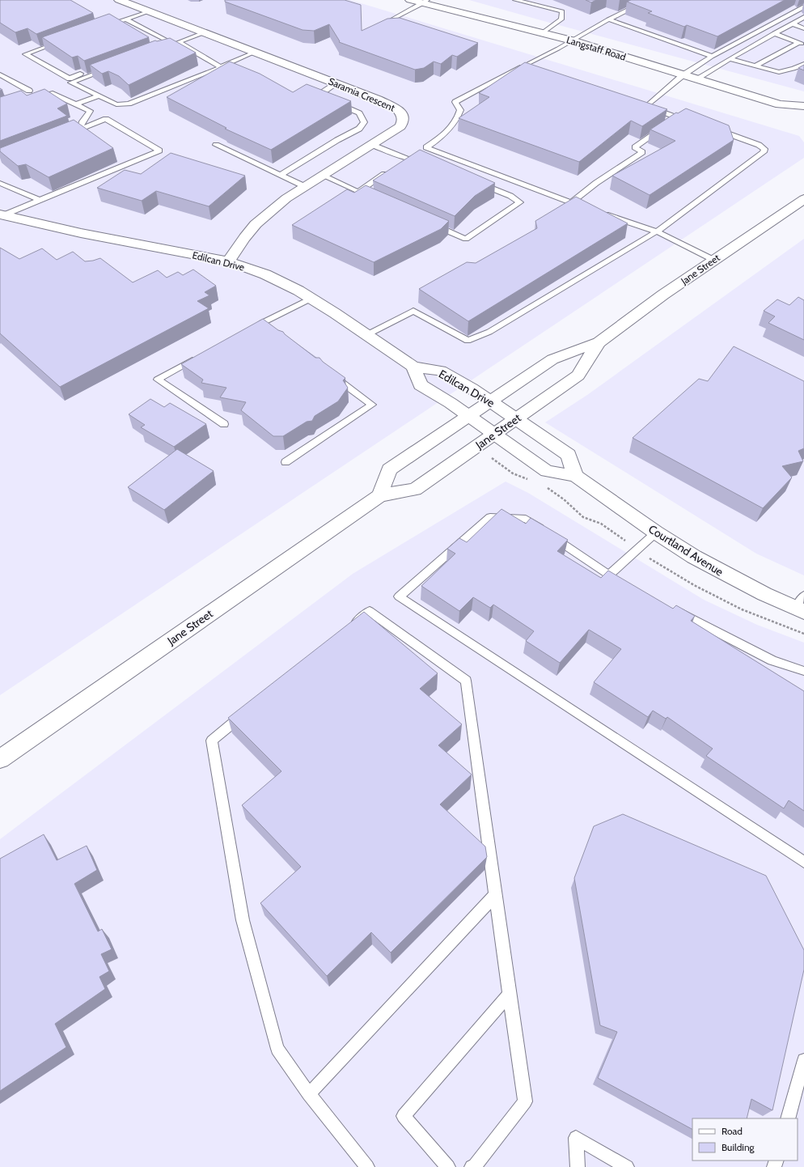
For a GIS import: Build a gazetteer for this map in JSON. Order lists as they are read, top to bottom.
{
  "streets": {
    "street": [
      "Langstaff Road",
      "Saramia Crescent",
      "Edilcan Drive",
      "Jane Street",
      "Courtland Avenue"
    ]
  },
  "crossings": [
    ["Saramia Crescent", "Edilcan Drive"],
    ["Edilcan Drive", "Jane Street"],
    ["Edilcan Drive", "Courtland Avenue"],
    ["Jane Street", "Courtland Avenue"]
  ],
  "legend": ["Road", "Building"]
}
